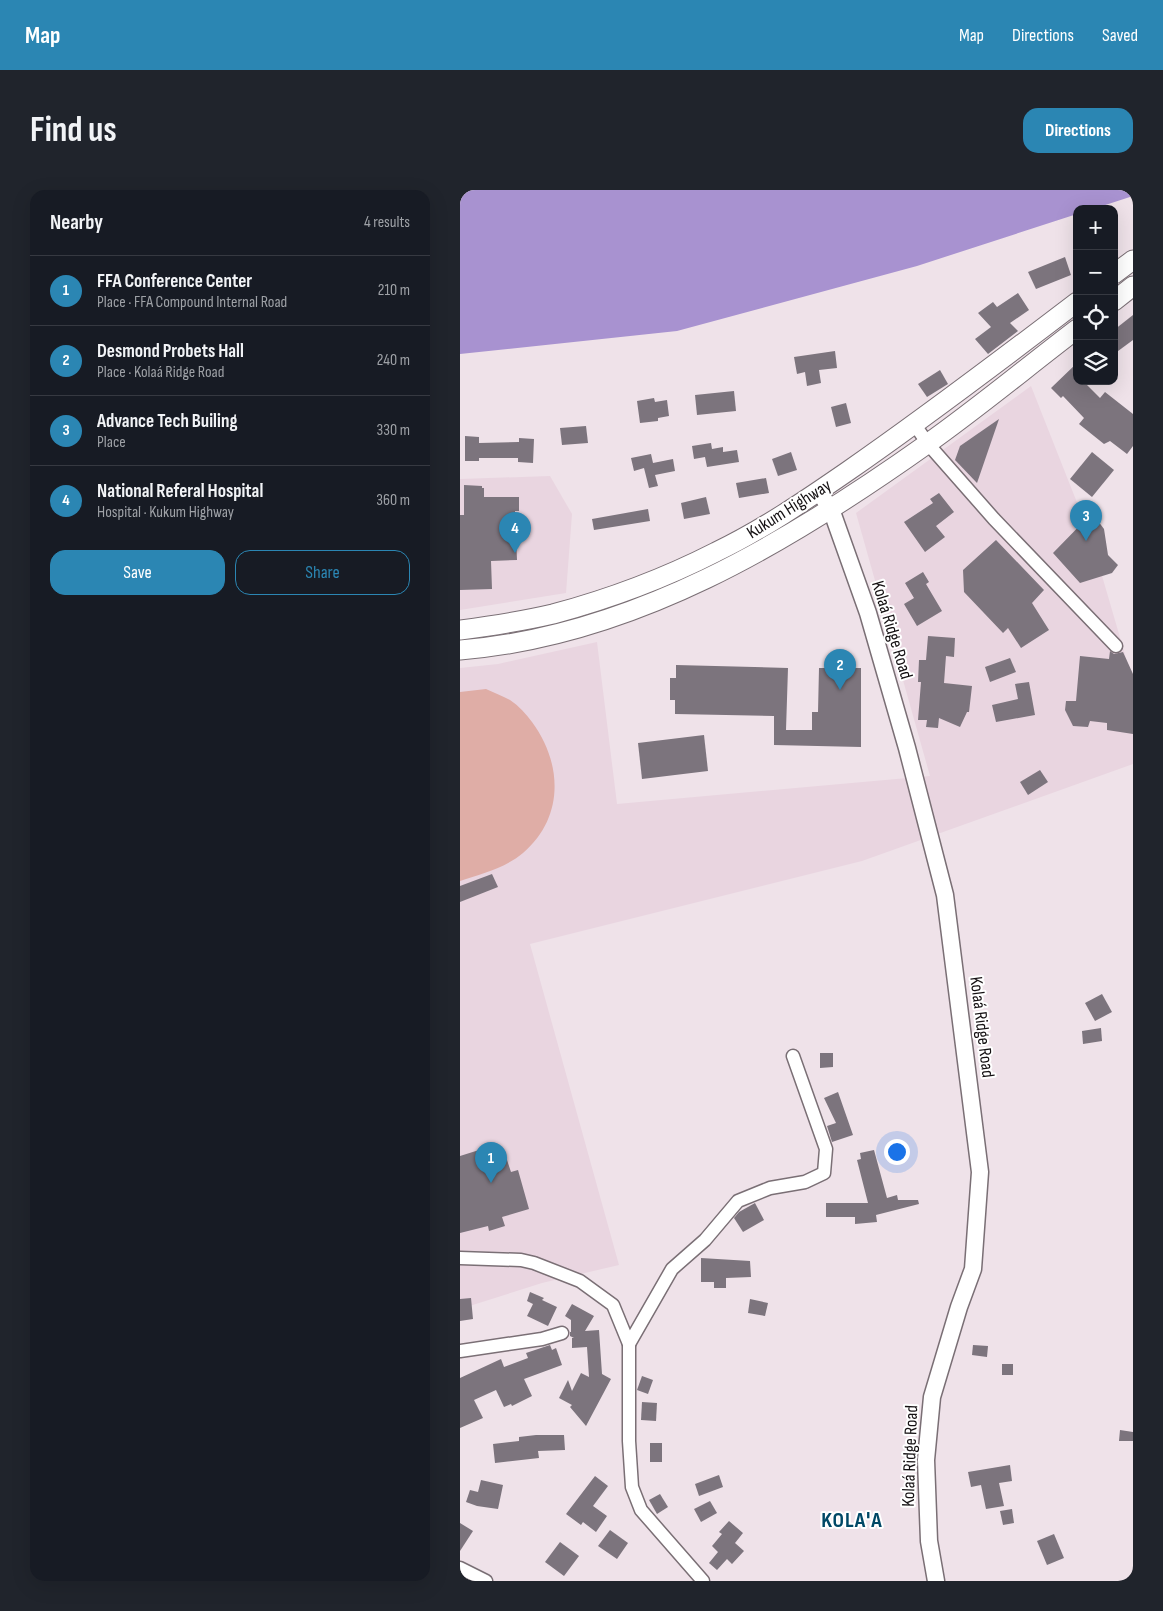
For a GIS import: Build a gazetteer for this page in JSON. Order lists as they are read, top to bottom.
{
  "streets": {
    "main road": ["Kukum Highway"],
    "street": ["Kolaá Ridge Road"]
  },
  "crossings": [
    ["Kukum Highway", "Kolaá Ridge Road"]
  ],
  "districts": ["KOLA'A"],
  "page": {
    "header": "Map",
    "nav": ["Map", "Directions", "Saved"],
    "buttons": [
      "Directions",
      ["Save", "Share"]
    ],
    "title": "Find us",
    "heading": ["Nearby", "4 results"],
    "map_buttons": ["+", "−"],
    "list": [
      {
        "mark": "1",
        "name": "FFA Conference Center",
        "note": "Place · FFA Compound Internal Road",
        "value": "210 m"
      },
      {
        "mark": "2",
        "name": "Desmond Probets Hall",
        "note": "Place · Kolaá Ridge Road",
        "value": "240 m"
      },
      {
        "mark": "3",
        "name": "Advance Tech Builing",
        "note": "Place",
        "value": "330 m"
      },
      {
        "mark": "4",
        "name": "National Referal Hospital",
        "note": "Hospital · Kukum Highway",
        "value": "360 m"
      }
    ],
    "pins": [
      "3",
      "4",
      "2",
      "1"
    ]
  }
}
